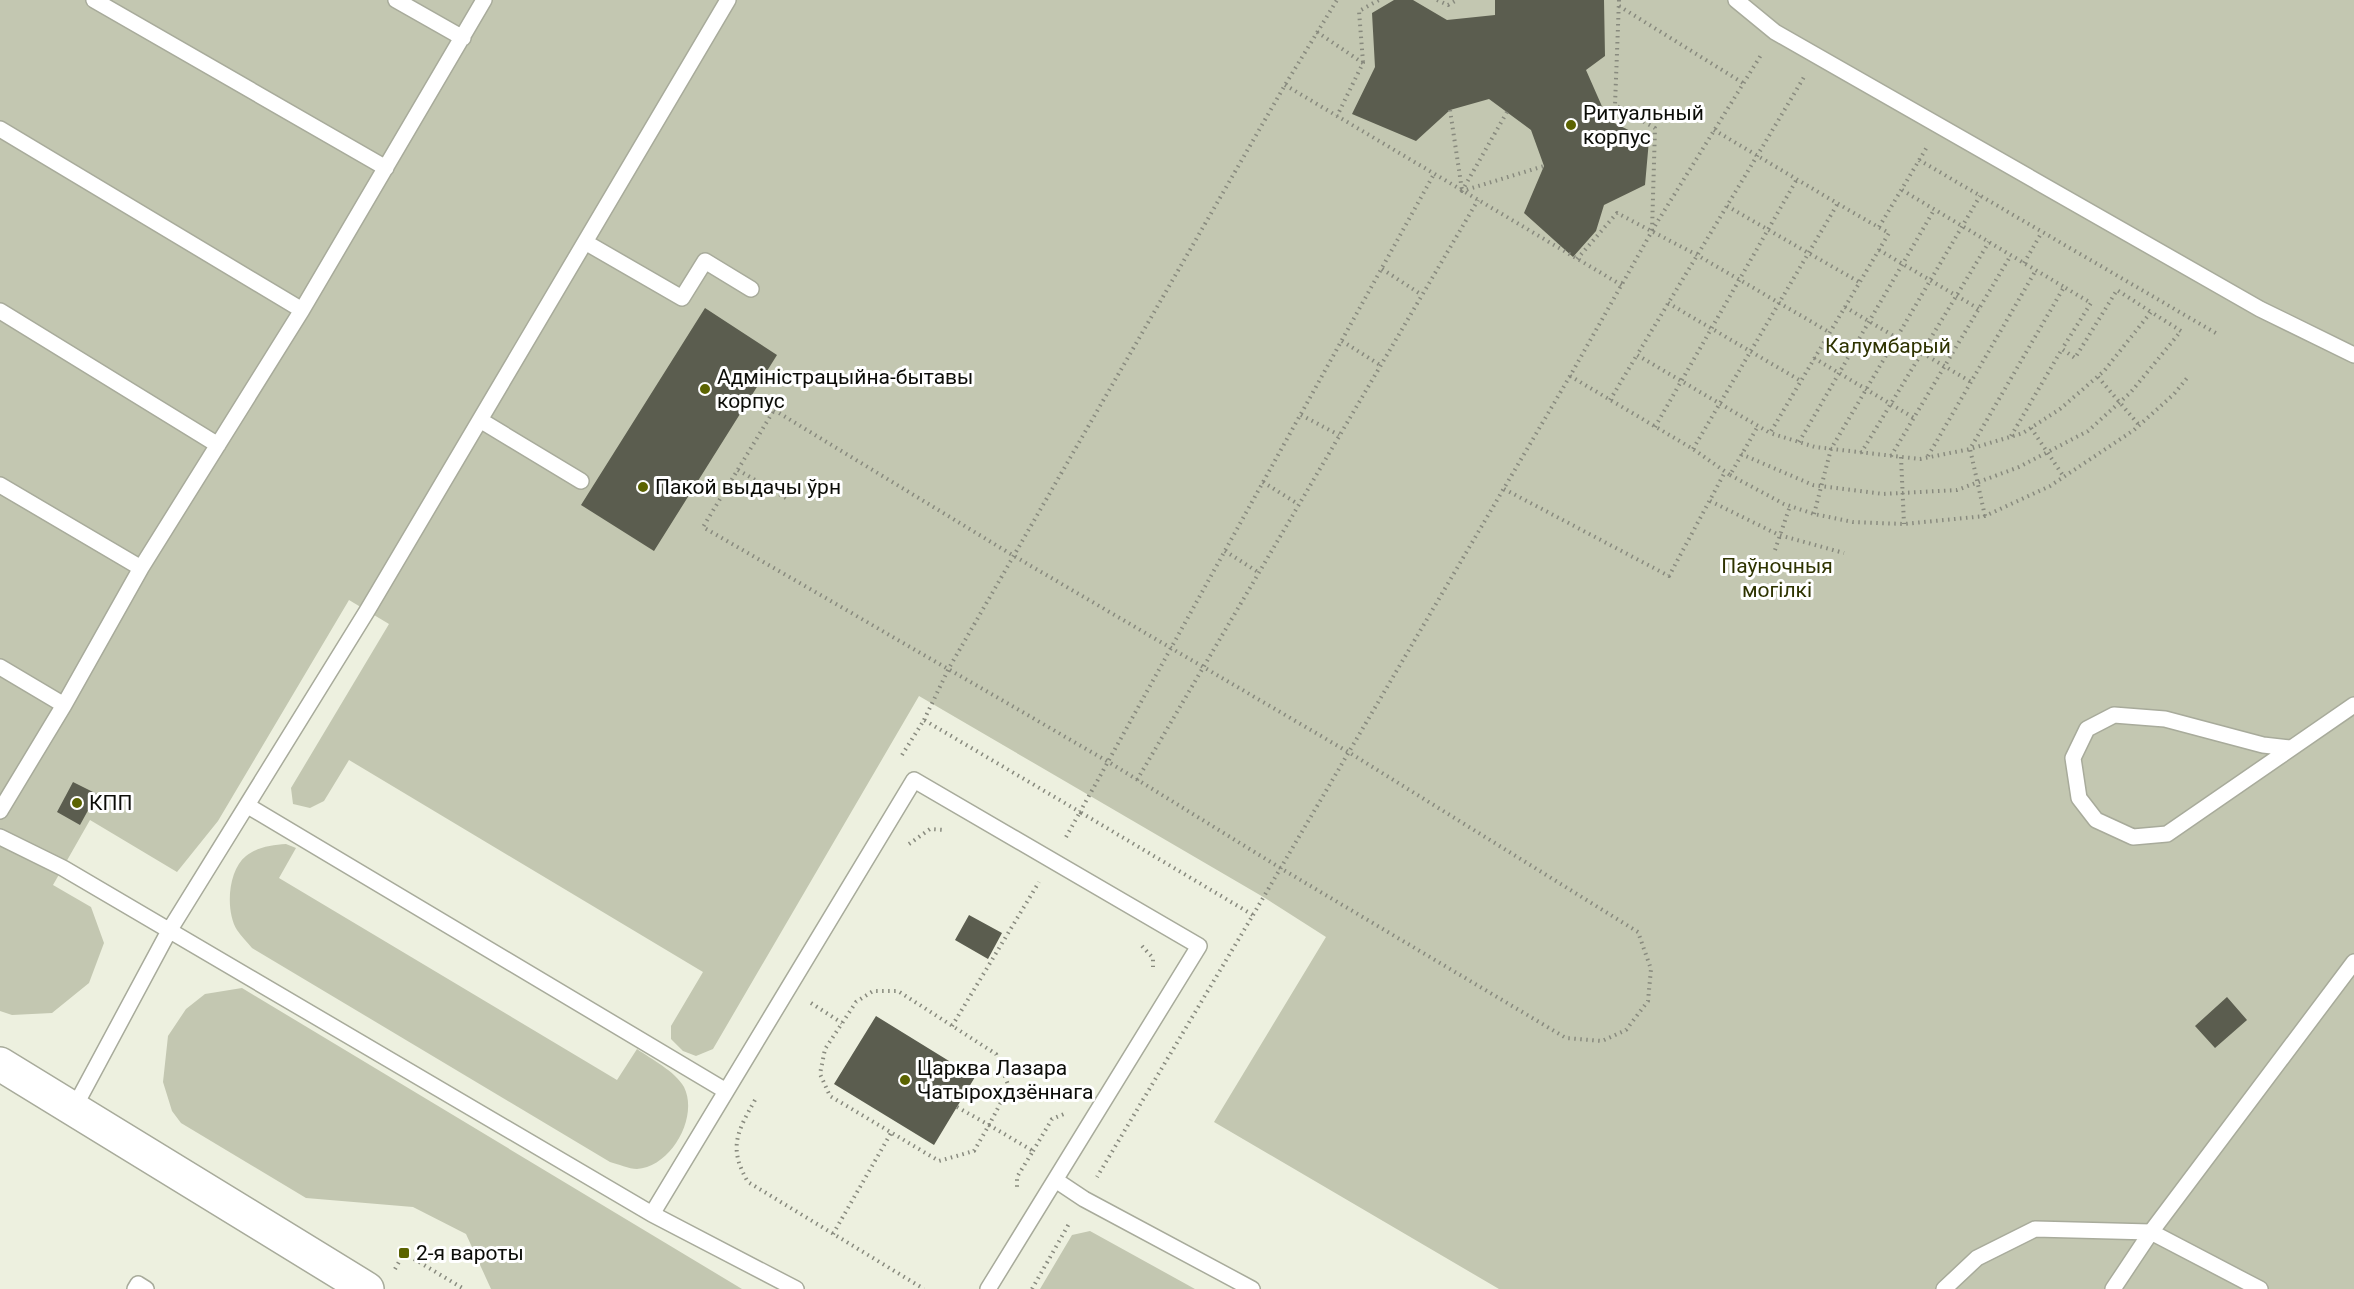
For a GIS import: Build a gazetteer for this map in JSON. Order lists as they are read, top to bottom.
{
  "parks": ["Калумбарый", "Паўночныя могілкі"],
  "places": {
    "other": [
      "Ритуальный корпус",
      "Адміністрацыйна-бытавы корпус",
      "Пакой выдачы ўрн",
      "КПП",
      "Царква Лазара Чатырохдзённага"
    ],
    "transit": ["2-я вароты"]
  }
}
